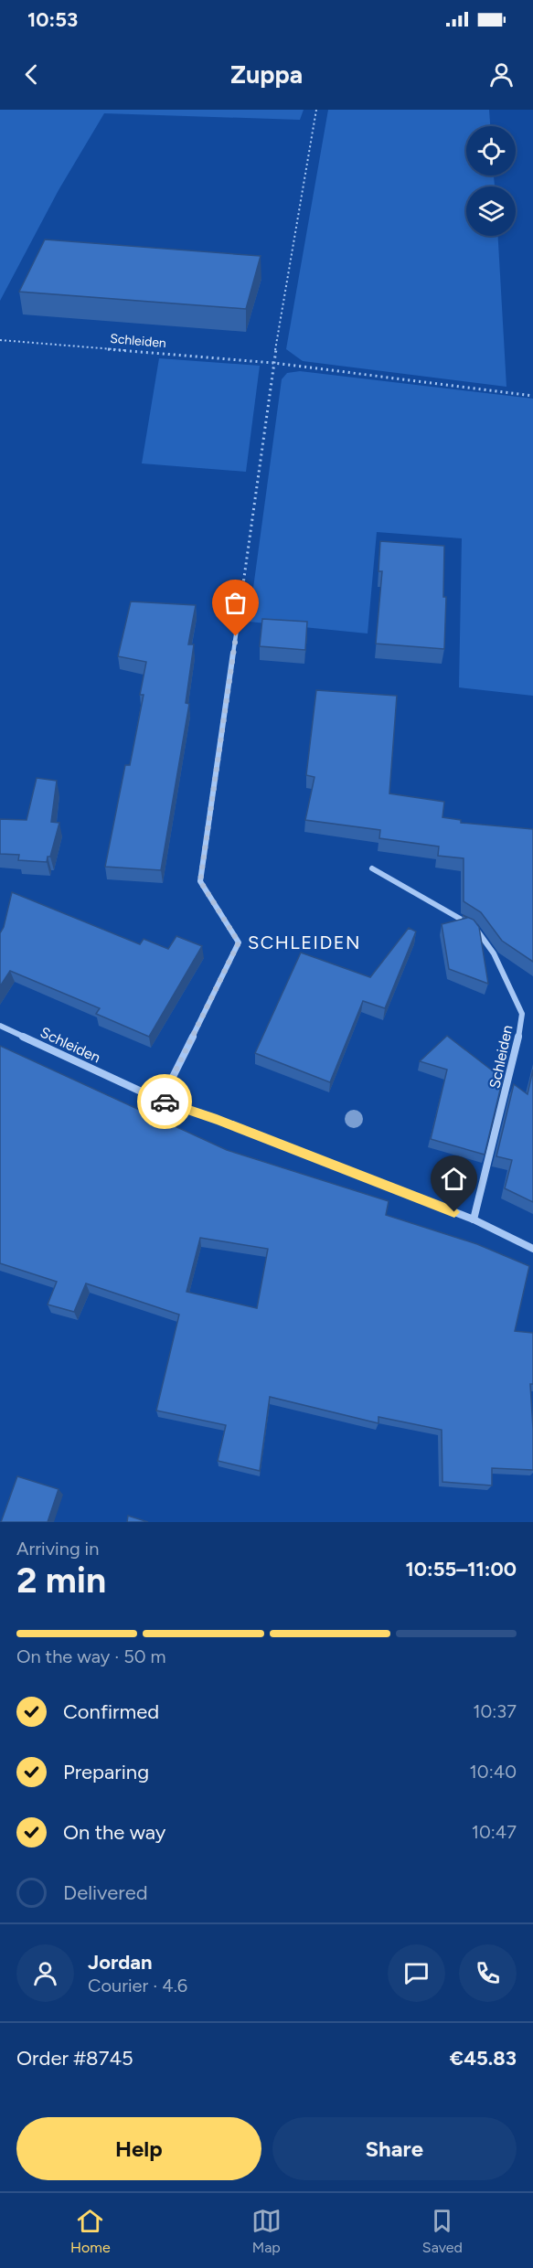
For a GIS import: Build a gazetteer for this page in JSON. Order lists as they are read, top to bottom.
{
  "streets": {
    "street": ["Schleiden"]
  },
  "districts": ["SCHLEIDEN"],
  "page": {
    "status": "10:53",
    "header": "Zuppa",
    "heading": ["2 min", "Arriving in", "10:55–11:00"],
    "panel": [
      "Jordan",
      "Courier · 4.6",
      "Order #8745",
      "€45.83"
    ],
    "bar": "On the way · 50 m",
    "list": [
      ["Confirmed", "10:37"],
      ["Preparing", "10:40"],
      ["On the way", "10:47"],
      "Delivered"
    ],
    "buttons": ["Help", "Share"],
    "tabs": ["Home", "Map", "Saved"]
  }
}
